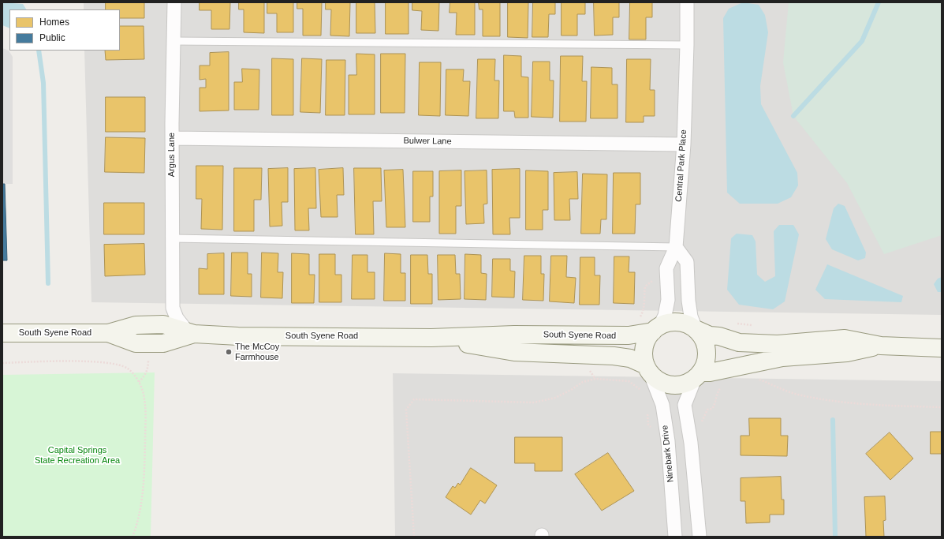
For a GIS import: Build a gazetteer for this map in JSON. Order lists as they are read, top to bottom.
{
  "streets": {
    "street": [
      "Bulwer Lane",
      "Argus Lane",
      "Central Park Place",
      "South Syene Road",
      "Ninebark Drive"
    ]
  },
  "crossings": [
    ["Bulwer Lane", "Argus Lane"],
    ["Bulwer Lane", "Central Park Place"],
    ["Argus Lane", "South Syene Road"],
    ["Central Park Place", "South Syene Road"],
    ["Central Park Place", "Ninebark Drive"],
    ["South Syene Road", "Ninebark Drive"]
  ],
  "parks": ["Capital Springs State Recreation Area"],
  "places": ["The McCoy Farmhouse"],
  "legend": ["Homes", "Public"]
}
